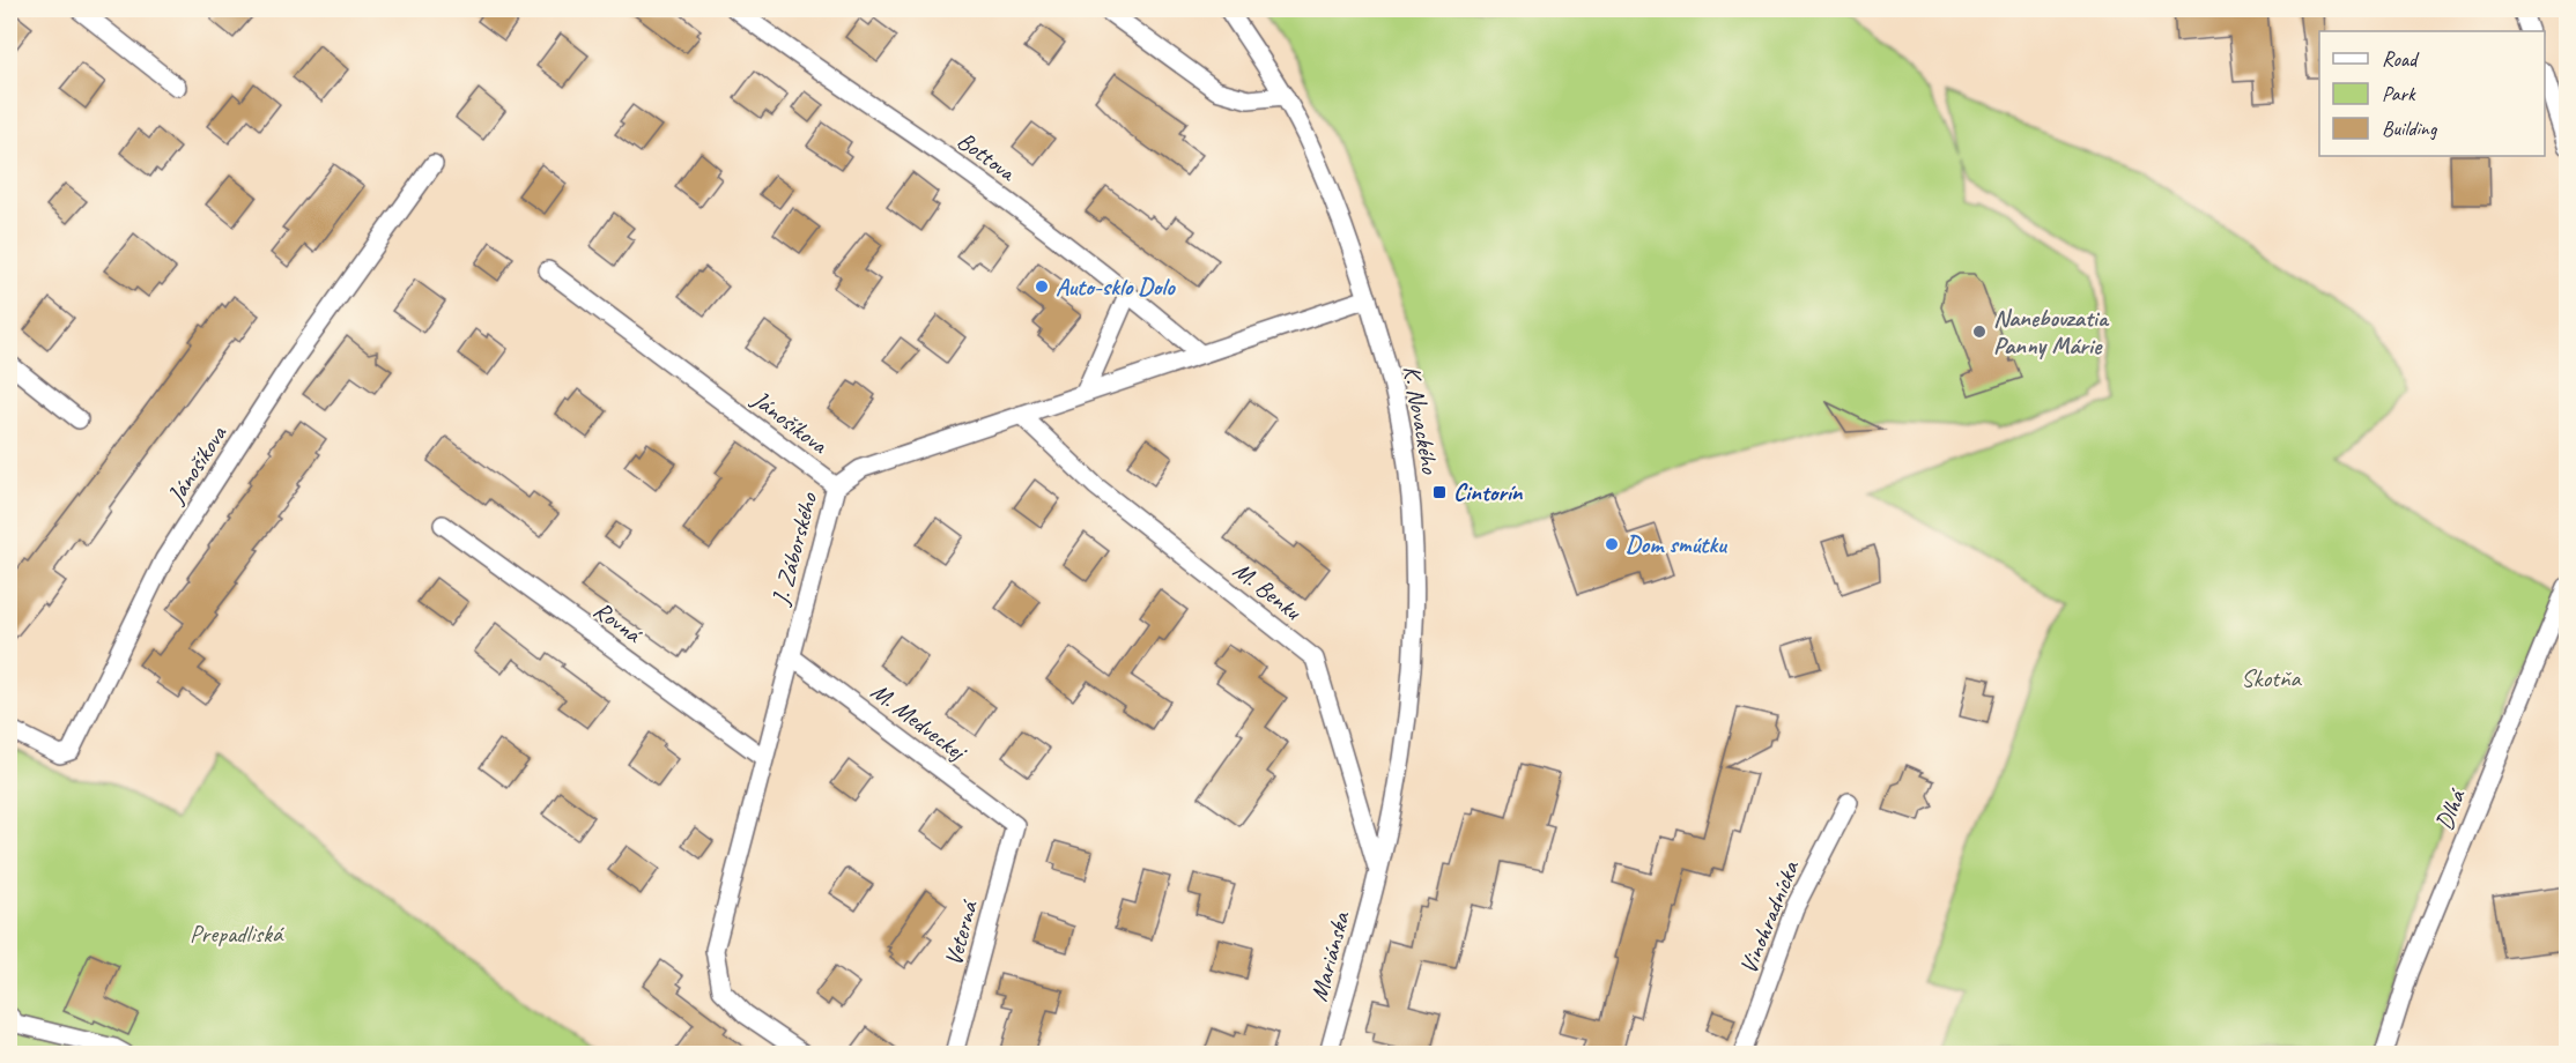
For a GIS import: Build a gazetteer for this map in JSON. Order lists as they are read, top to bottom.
{
  "streets": {
    "street": [
      "Bottova",
      "K. Novackého",
      "Jánošíkova",
      "J. Záborského",
      "M. Benku",
      "Rovná",
      "M. Medveckej",
      "Dlhá",
      "Vinohradnícka",
      "Veterná",
      "Mariánska"
    ]
  },
  "crossings": [
    ["Bottova", "J. Záborského"],
    ["K. Novackého", "J. Záborského"],
    ["K. Novackého", "M. Benku"],
    ["K. Novackého", "Mariánska"],
    ["Jánošíkova", "J. Záborského"],
    ["J. Záborského", "M. Benku"],
    ["J. Záborského", "Rovná"],
    ["J. Záborského", "M. Medveckej"],
    ["M. Benku", "Mariánska"],
    ["M. Medveckej", "Veterná"]
  ],
  "parks": ["Skotňa", "Prepadliská"],
  "places": {
    "other": ["Auto-sklo Dolo", "Nanebovzatia Panny Márie", "Dom smútku"],
    "transit": ["Cintorín"]
  },
  "legend": ["Road", "Park", "Building"]
}
